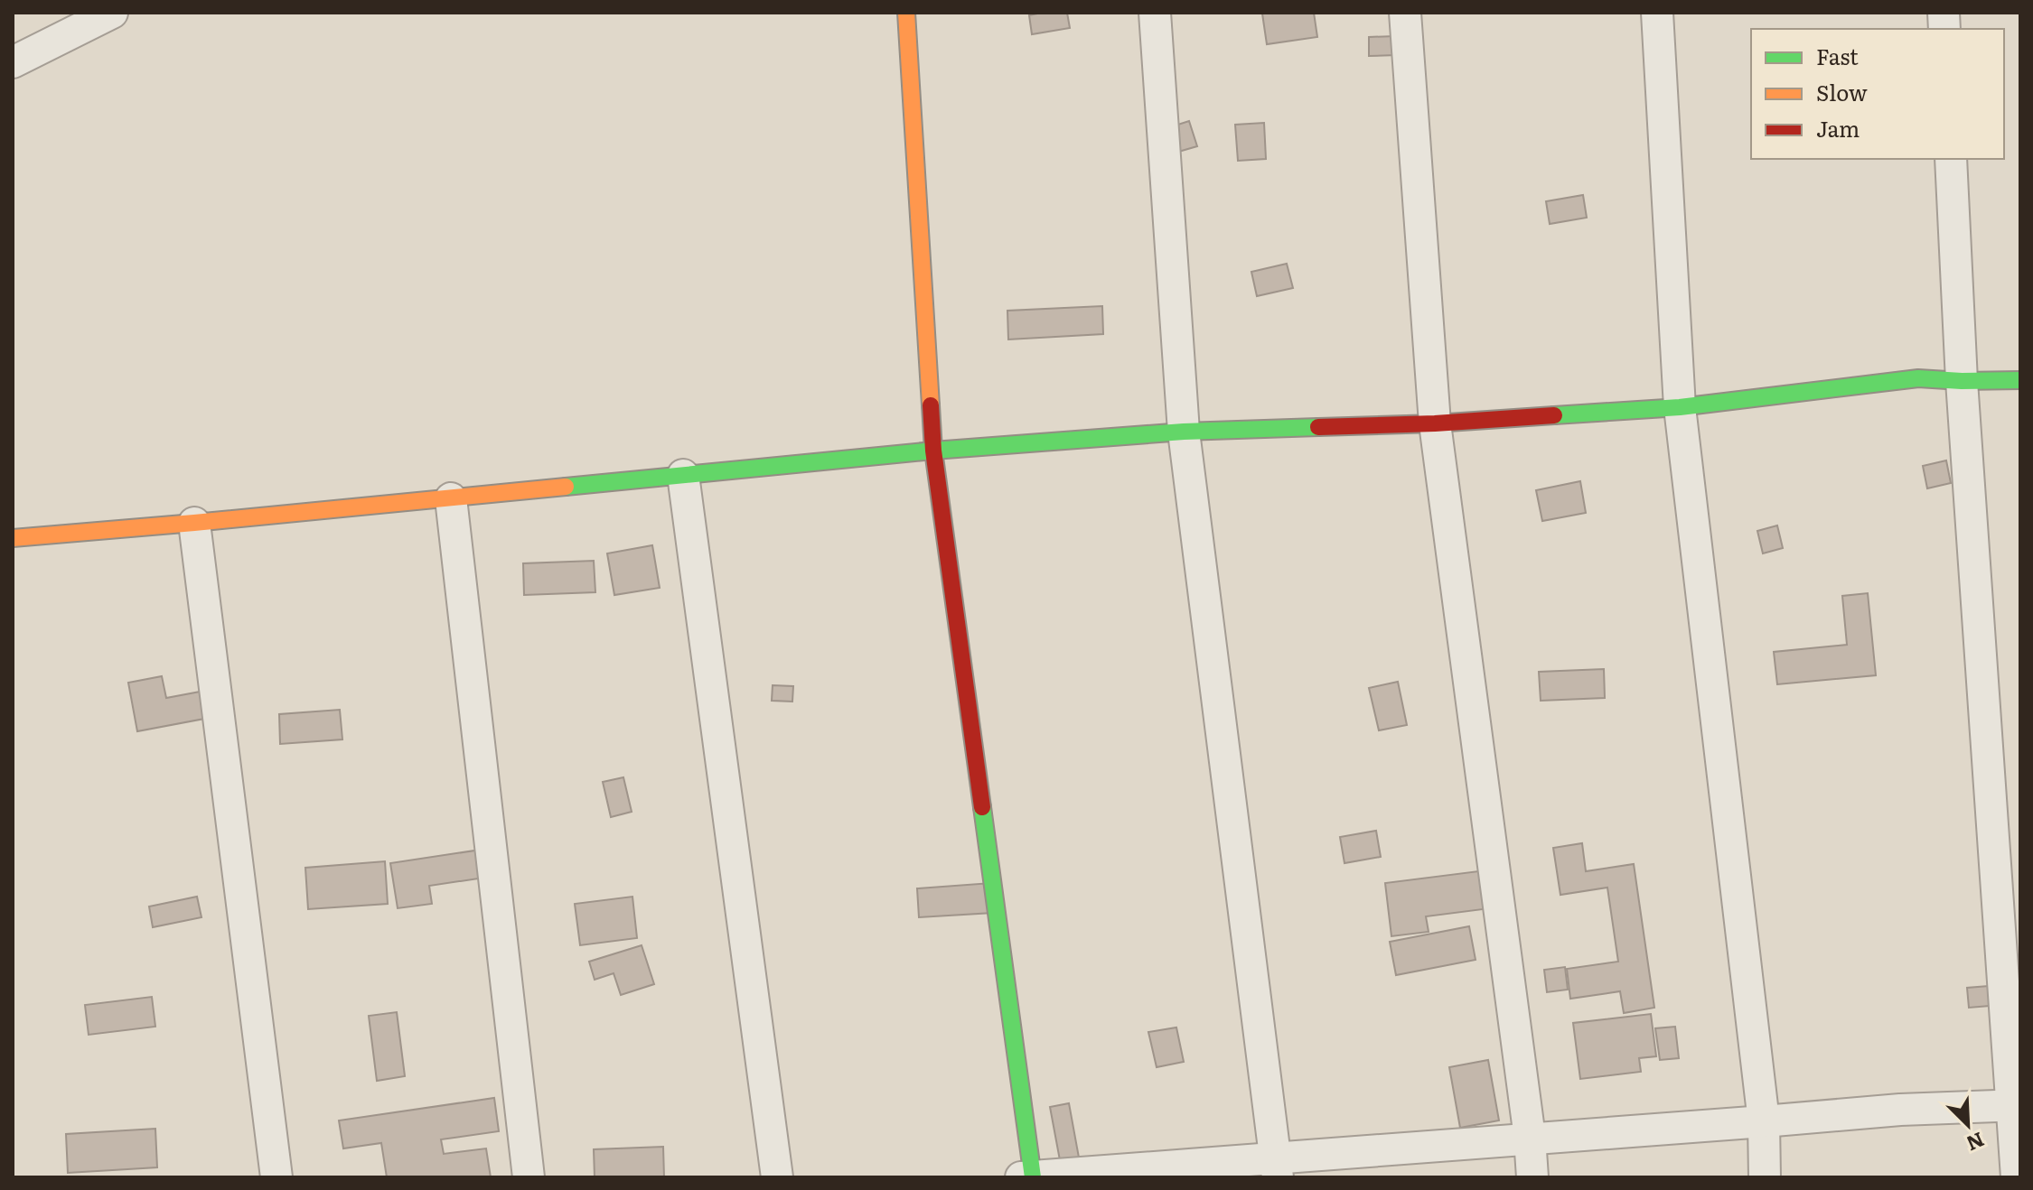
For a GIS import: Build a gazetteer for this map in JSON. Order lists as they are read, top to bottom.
{
  "legend": ["Fast", "Slow", "Jam"],
  "north": "bottom right"
}
